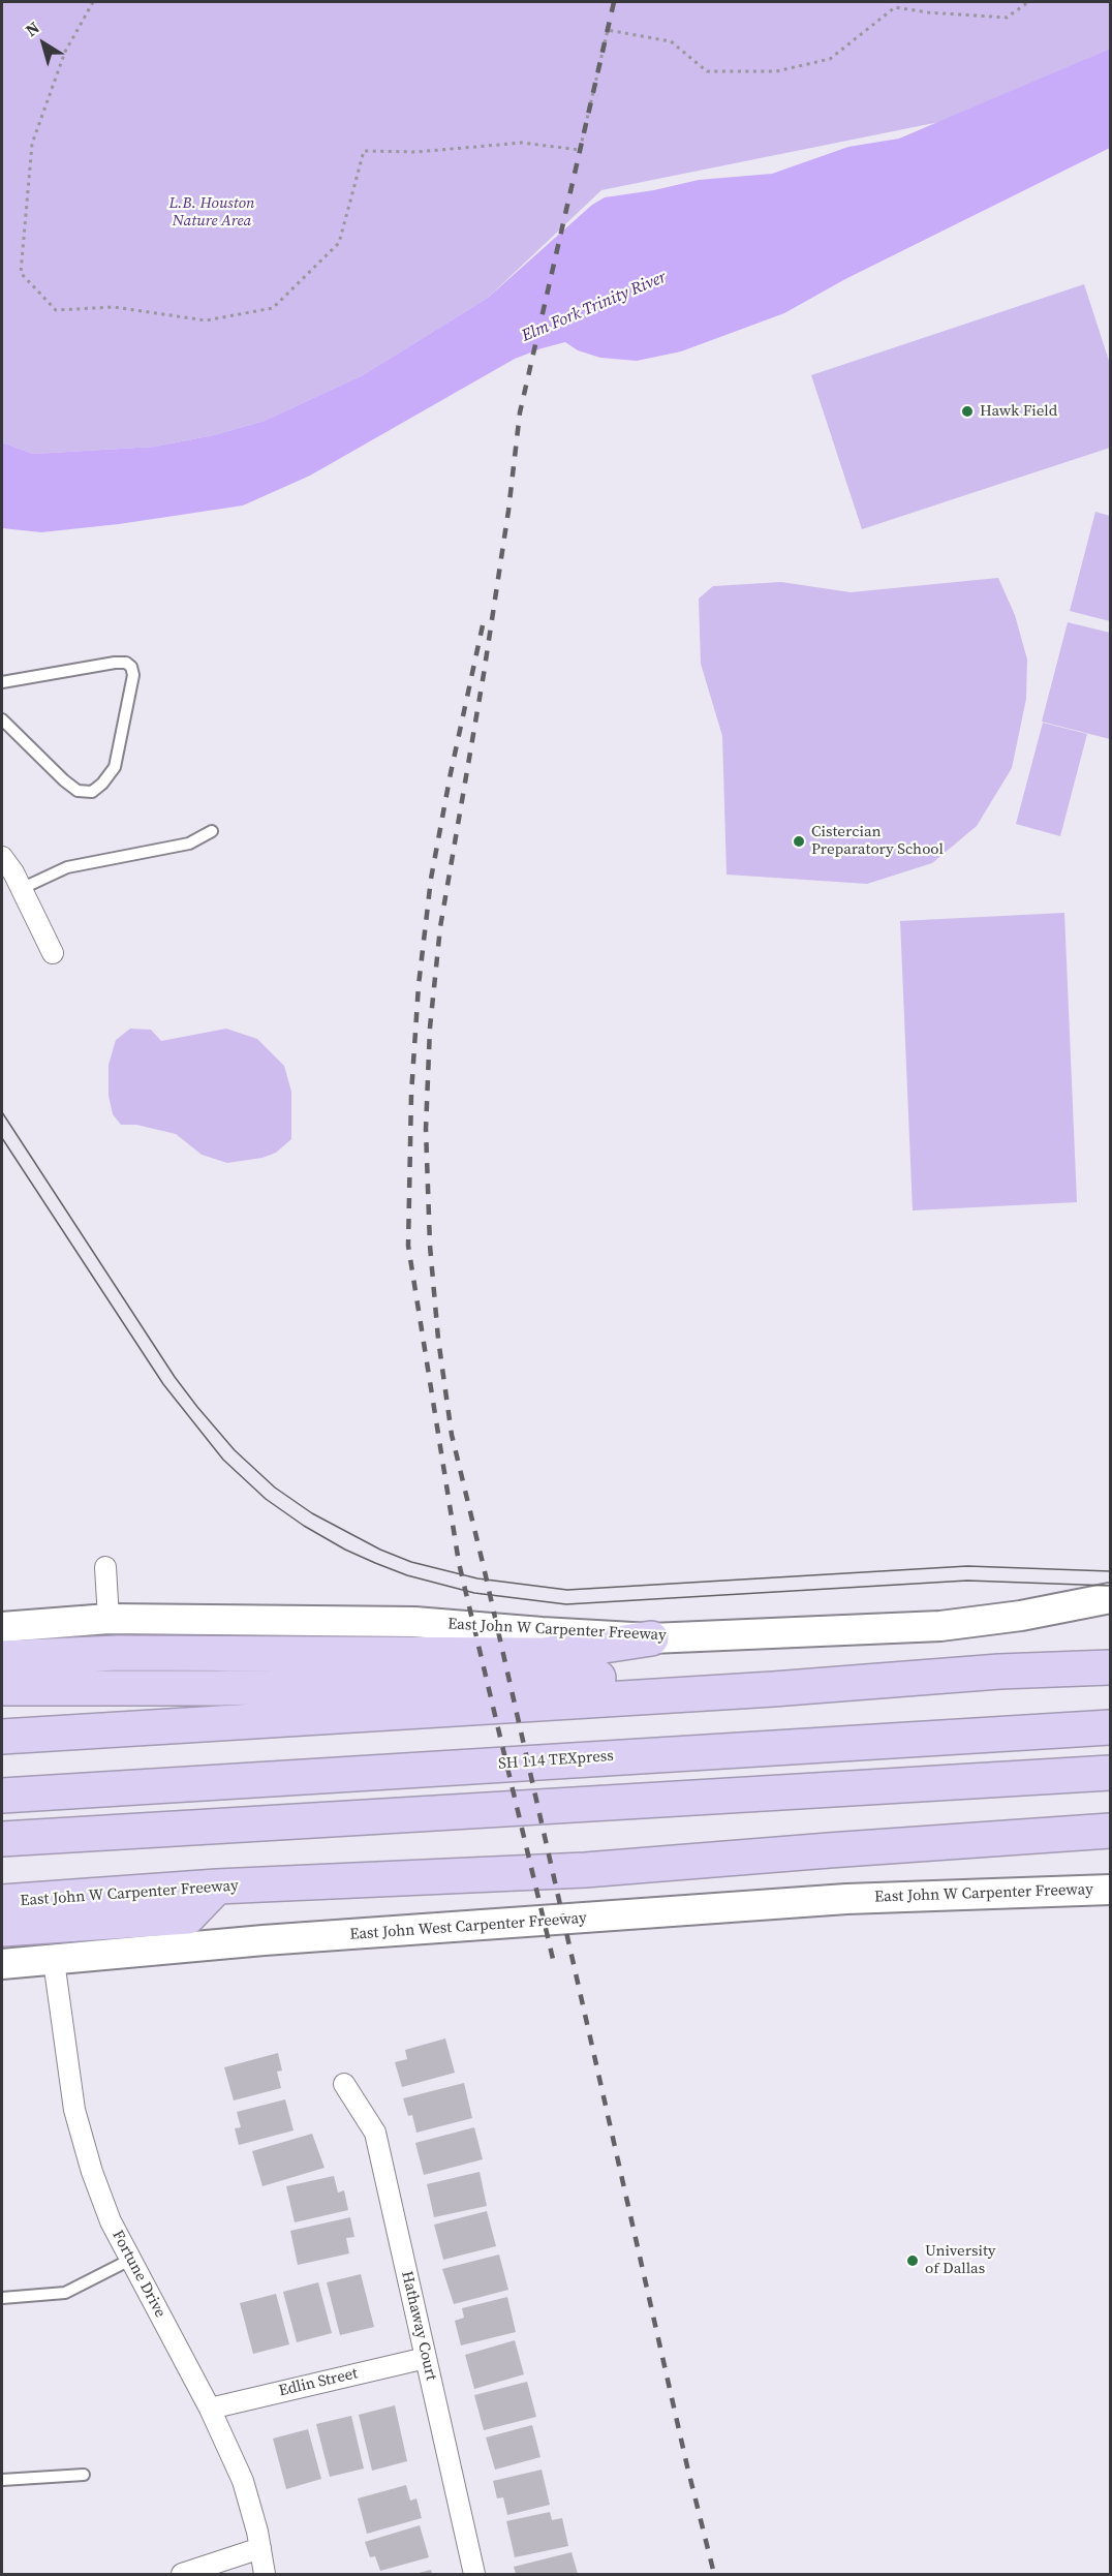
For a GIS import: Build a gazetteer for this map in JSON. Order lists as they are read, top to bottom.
{
  "streets": {
    "highway": ["East John W Carpenter Freeway", "SH 114 TEXpress"],
    "main road": ["East John West Carpenter Freeway"],
    "street": ["Fortune Drive", "Hathaway Court", "Edlin Street"]
  },
  "crossings": [
    ["East John W Carpenter Freeway", "East John West Carpenter Freeway"],
    ["East John West Carpenter Freeway", "Fortune Drive"],
    ["Fortune Drive", "Edlin Street"],
    ["Hathaway Court", "Edlin Street"]
  ],
  "water": ["Elm Fork Trinity River"],
  "parks": ["L.B. Houston Nature Area"],
  "places": ["Hawk Field", "Cistercian Preparatory School", "University of Dallas"],
  "north": "top left"
}
